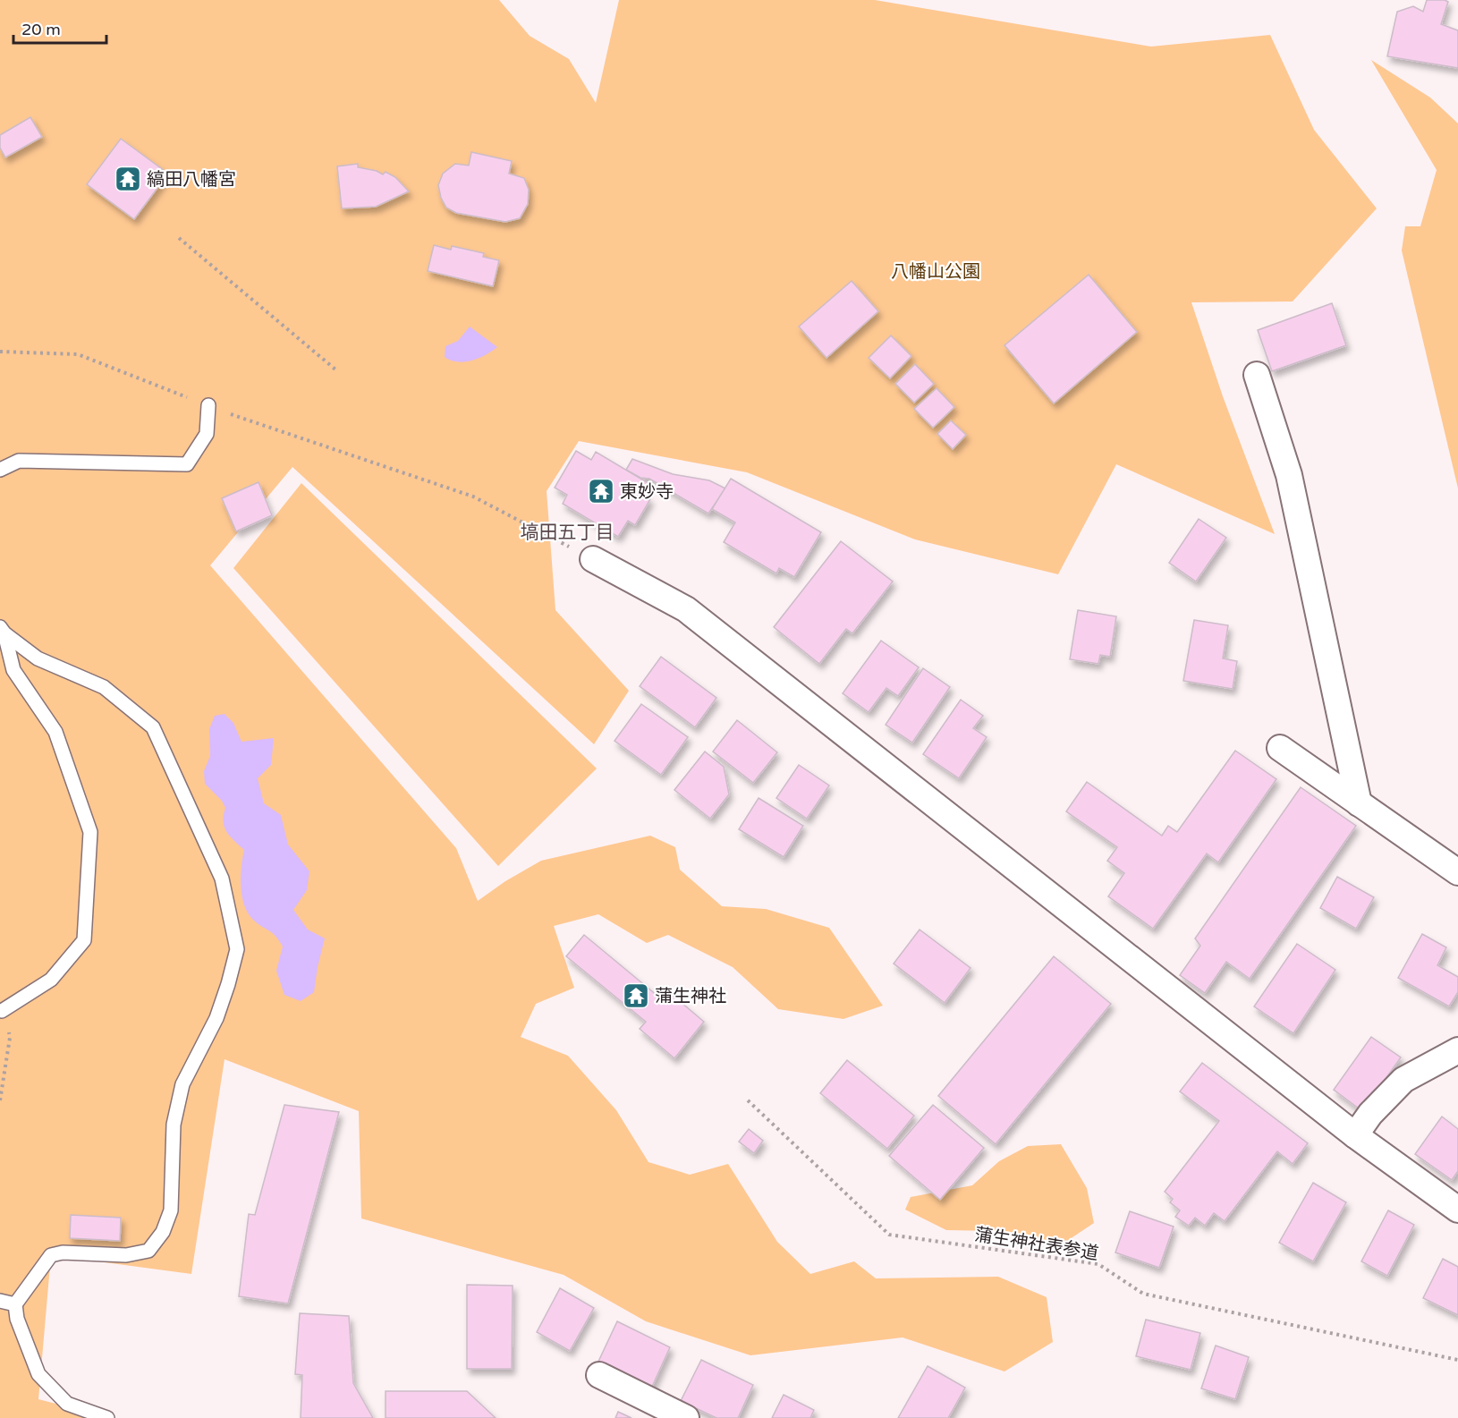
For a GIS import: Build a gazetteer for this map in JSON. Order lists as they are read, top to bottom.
{
  "streets": {
    "path": ["蒲生神社表参道"]
  },
  "districts": ["塙田五丁目"],
  "parks": ["八幡山公園"],
  "places": {
    "temple": ["縞田八幡宮", "東妙寺", "蒲生神社"]
  },
  "scale_bar": "20 m"
}
